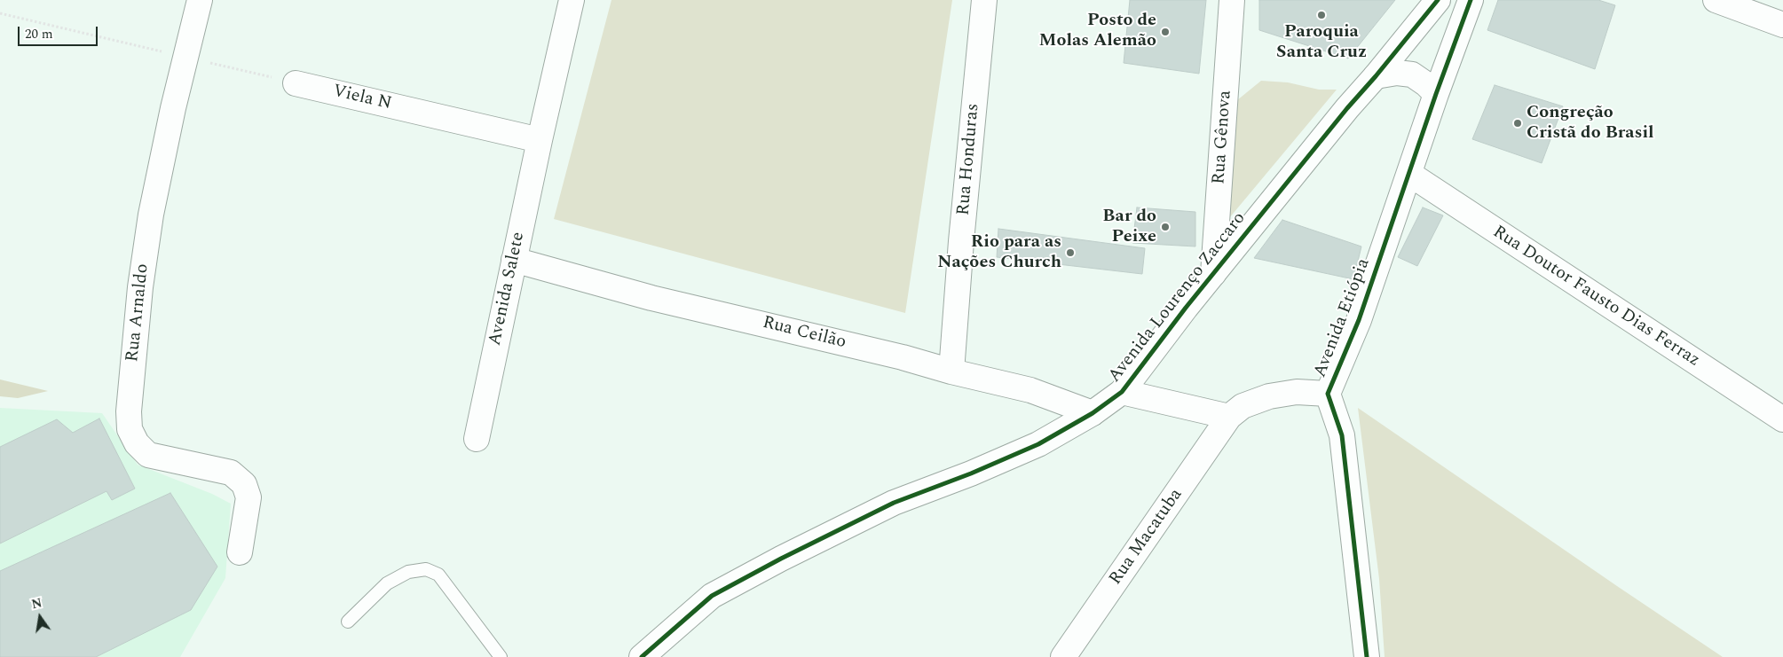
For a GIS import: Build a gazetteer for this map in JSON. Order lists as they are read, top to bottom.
{
  "streets": {
    "street": [
      "Viela N",
      "Rua Gênova",
      "Rua Honduras",
      "Avenida Salete",
      "Rua Doutor Fausto Dias Ferraz",
      "Avenida Lourenço Zaccaro",
      "Rua Arnaldo",
      "Avenida Etiópia",
      "Rua Ceilão",
      "Rua Macatuba"
    ]
  },
  "crossings": [
    ["Viela N", "Avenida Salete"],
    ["Rua Gênova", "Avenida Lourenço Zaccaro"],
    ["Rua Honduras", "Rua Ceilão"],
    ["Avenida Salete", "Rua Ceilão"],
    ["Rua Doutor Fausto Dias Ferraz", "Avenida Etiópia"],
    ["Avenida Lourenço Zaccaro", "Rua Ceilão"]
  ],
  "places": [
    "Paroquia Santa Cruz",
    "Posto de Molas Alemão",
    "Congreção Cristã do Brasil",
    "Bar do Peixe",
    "Rio para as Nações Church"
  ],
  "scale_bar": "20 m",
  "north": "top"
}
